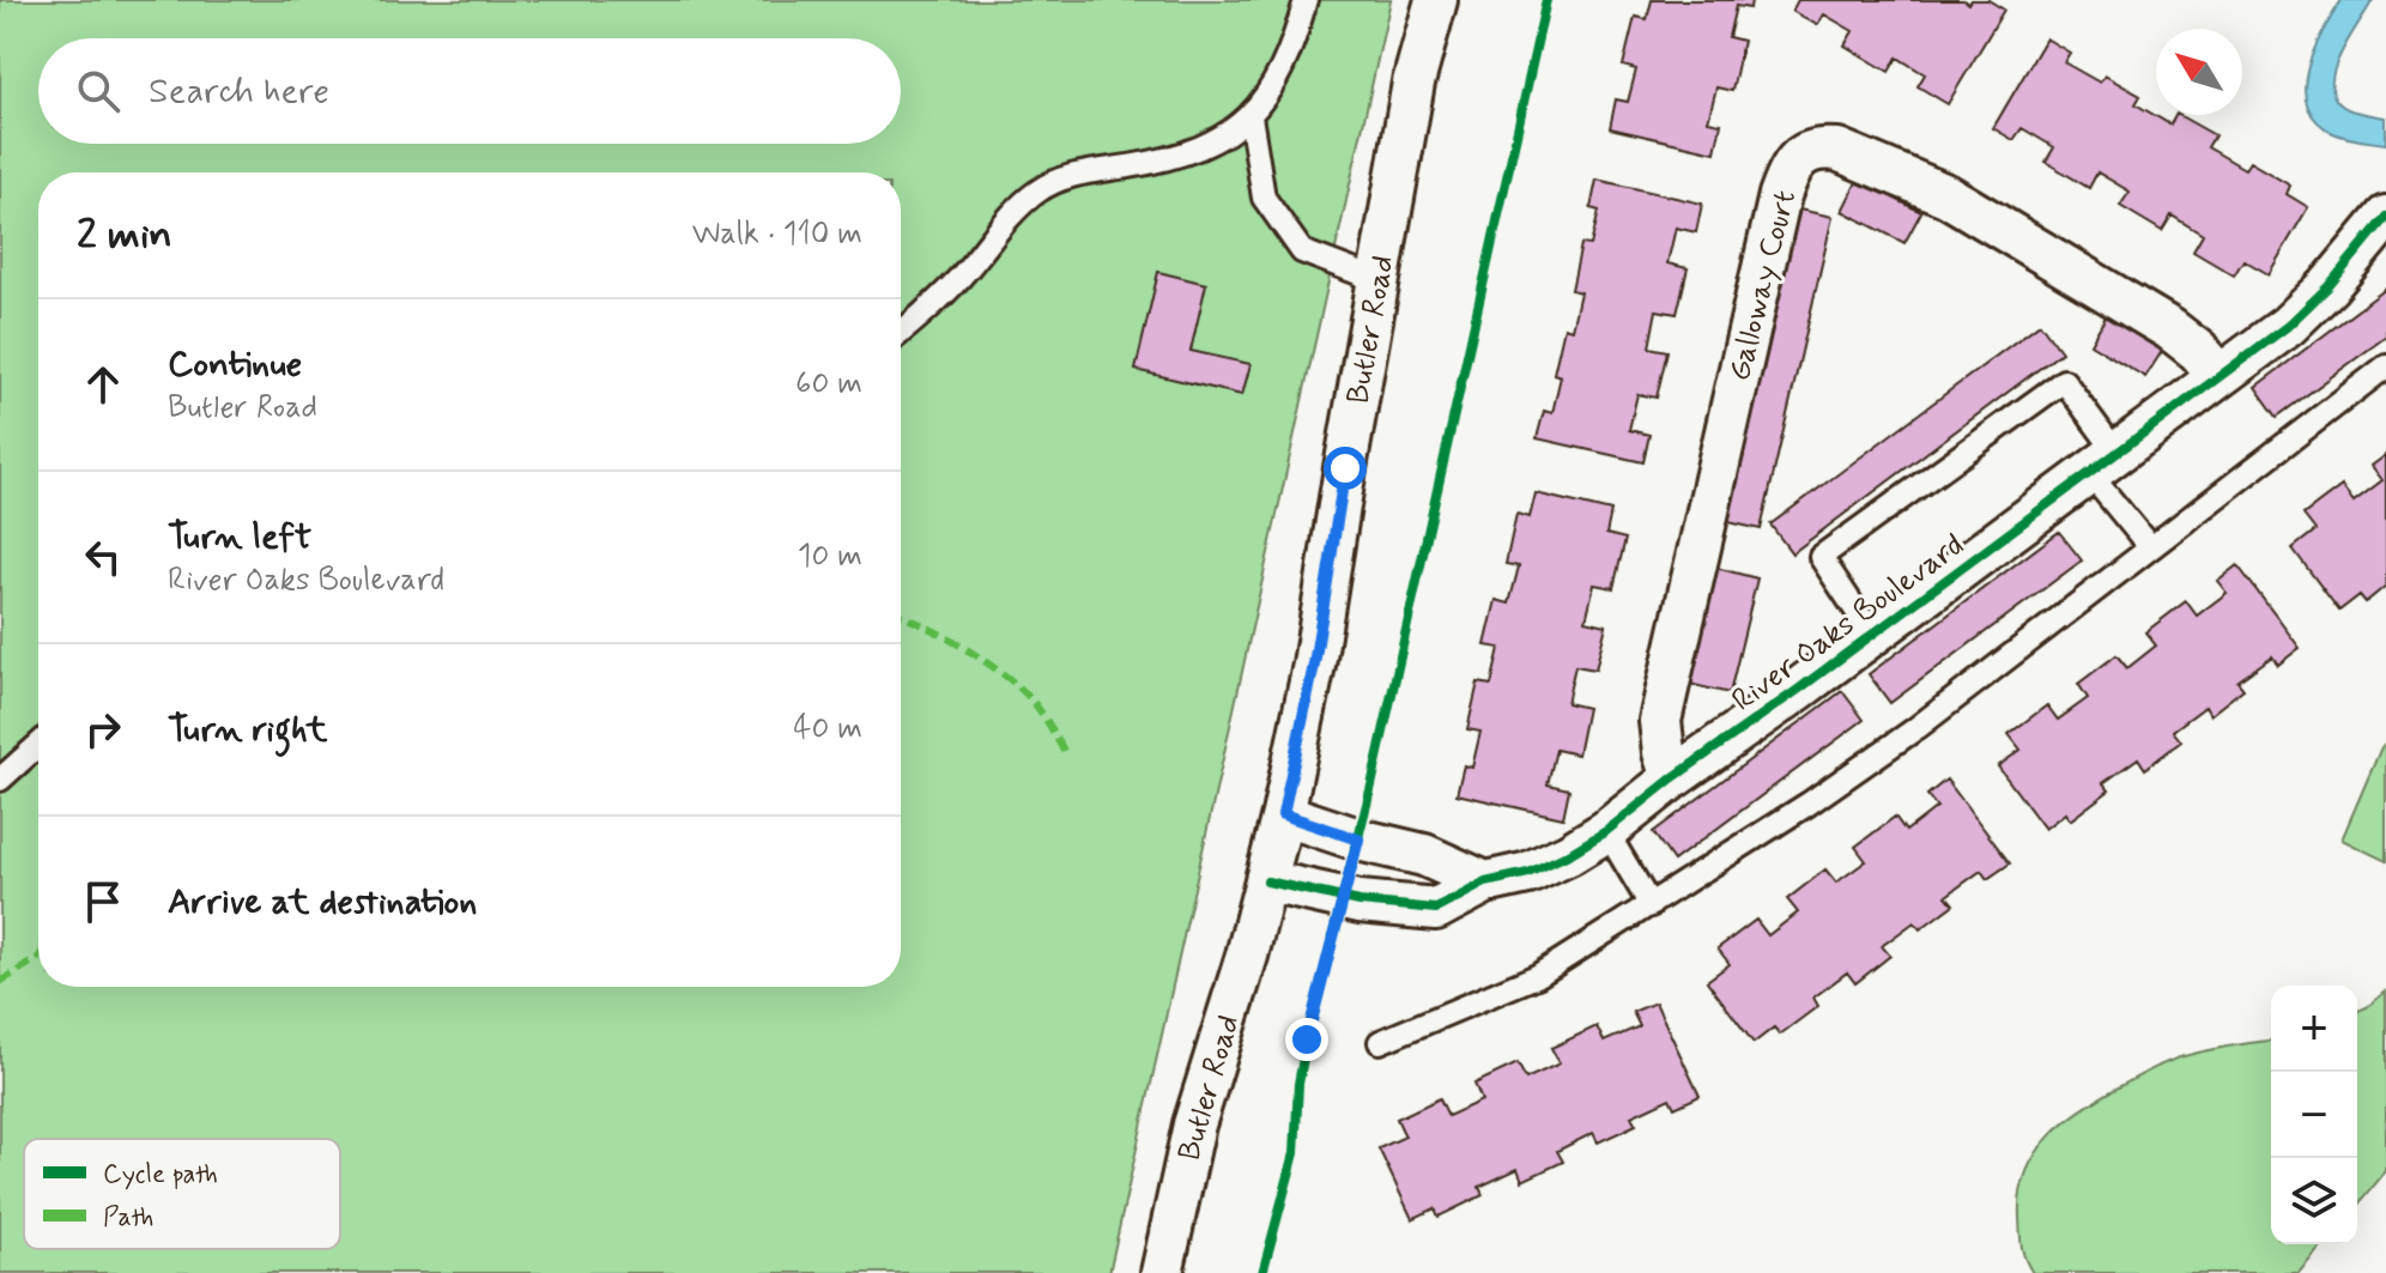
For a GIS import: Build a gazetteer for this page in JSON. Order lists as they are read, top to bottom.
{
  "streets": {
    "street": ["Galloway Court", "Butler Road", "River Oaks Boulevard"]
  },
  "crossings": [
    ["Galloway Court", "River Oaks Boulevard"],
    ["Butler Road", "River Oaks Boulevard"]
  ],
  "legend": ["Cycle path", "Path"],
  "north": "top left",
  "page": {
    "search": "Search here",
    "heading": ["2 min", "Walk · 110 m"],
    "list": [
      ["Continue", "Butler Road", "60 m"],
      ["Turn left", "River Oaks Boulevard", "10 m"],
      ["Turn right", "40 m"],
      "Arrive at destination"
    ],
    "map_buttons": ["+", "−"]
  }
}
